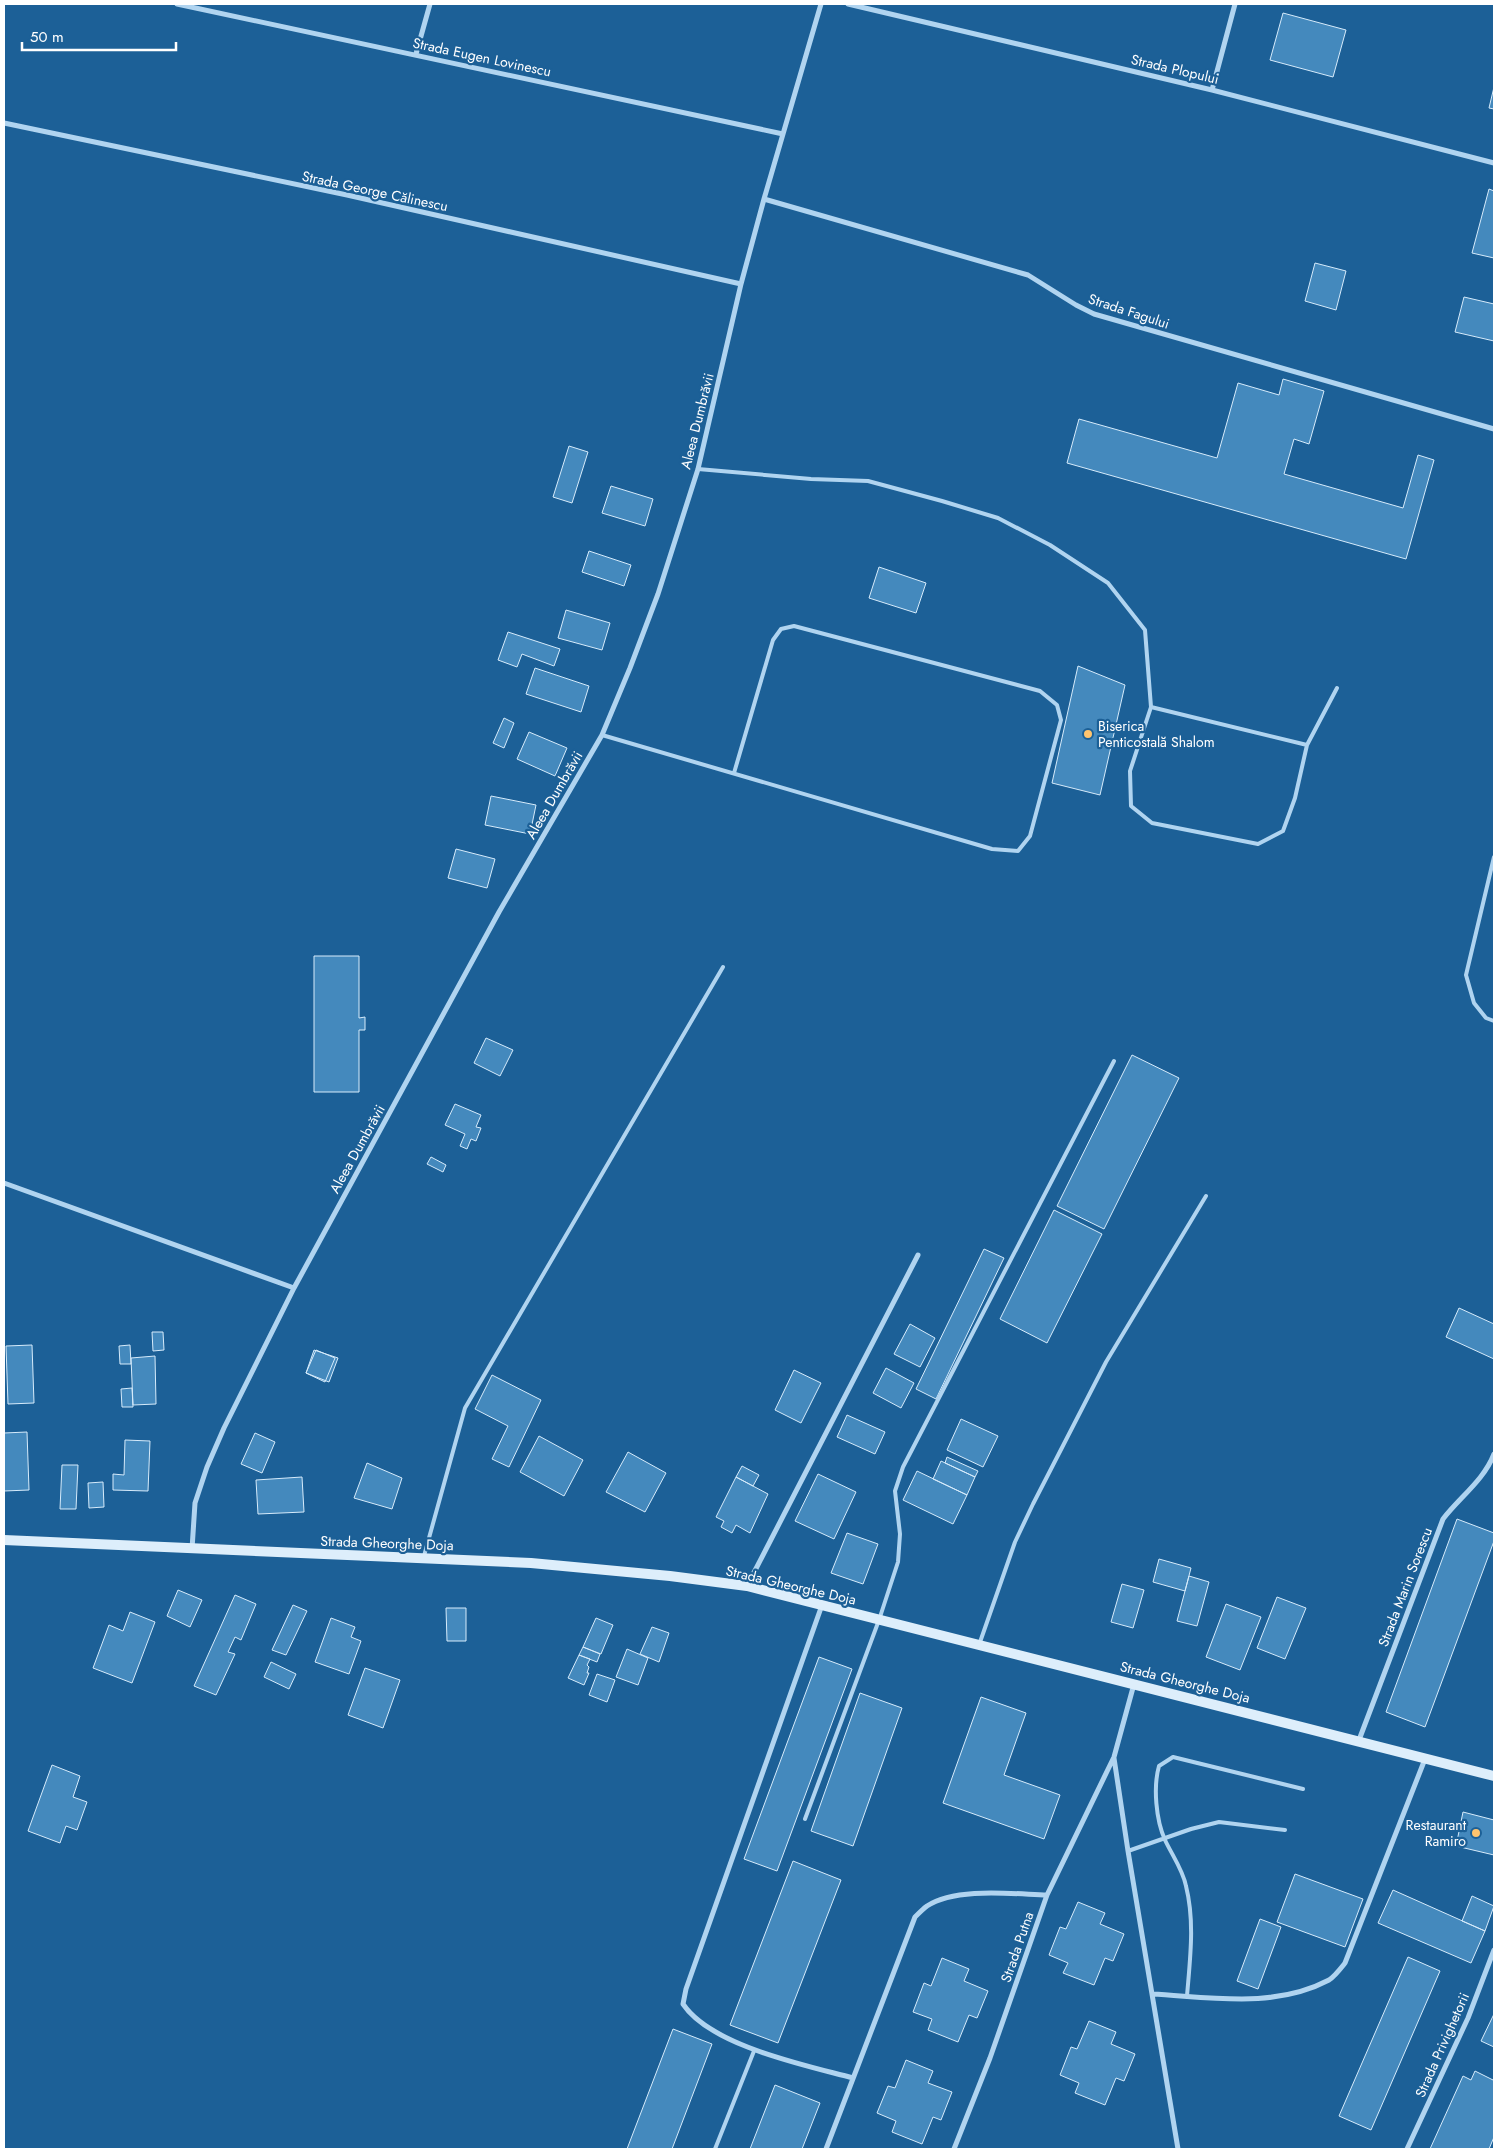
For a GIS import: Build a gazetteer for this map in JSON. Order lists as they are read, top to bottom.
{
  "streets": {
    "main road": ["Strada Gheorghe Doja"],
    "street": [
      "Strada Eugen Lovinescu",
      "Strada Plopului",
      "Strada George Călinescu",
      "Strada Fagului",
      "Aleea Dumbrăvii",
      "Strada Marin Sorescu",
      "Strada Putna",
      "Strada Privighetorii"
    ]
  },
  "crossings": [
    ["Strada Eugen Lovinescu", "Aleea Dumbrăvii"],
    ["Strada George Călinescu", "Aleea Dumbrăvii"],
    ["Strada Fagului", "Aleea Dumbrăvii"],
    ["Aleea Dumbrăvii", "Strada Gheorghe Doja"],
    ["Strada Gheorghe Doja", "Strada Marin Sorescu"],
    ["Strada Gheorghe Doja", "Strada Putna"]
  ],
  "places": ["Biserica Penticostală Shalom", "Restaurant Ramiro"],
  "scale_bar": "50 m"
}
